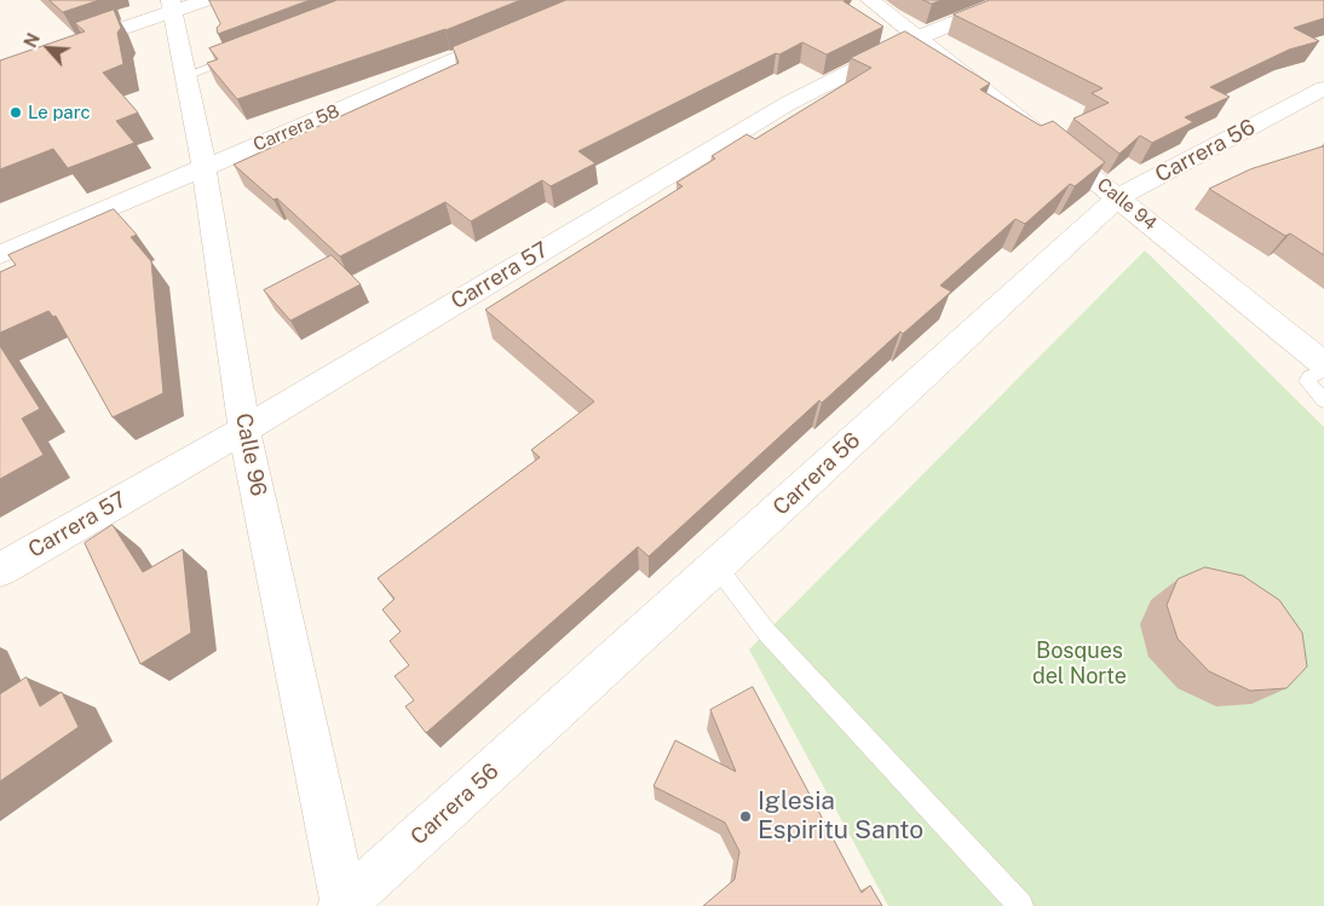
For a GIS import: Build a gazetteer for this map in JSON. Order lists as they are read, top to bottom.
{
  "streets": {
    "street": [
      "Carrera 58",
      "Carrera 56",
      "Calle 94",
      "Carrera 57",
      "Calle 96"
    ]
  },
  "crossings": [
    ["Carrera 58", "Calle 96"],
    ["Carrera 56", "Calle 94"],
    ["Carrera 56", "Calle 96"],
    ["Calle 94", "Carrera 57"],
    ["Carrera 57", "Calle 96"]
  ],
  "parks": ["Bosques del Norte"],
  "places": ["Le parc", "Iglesia Espiritu Santo"],
  "north": "top left"
}
